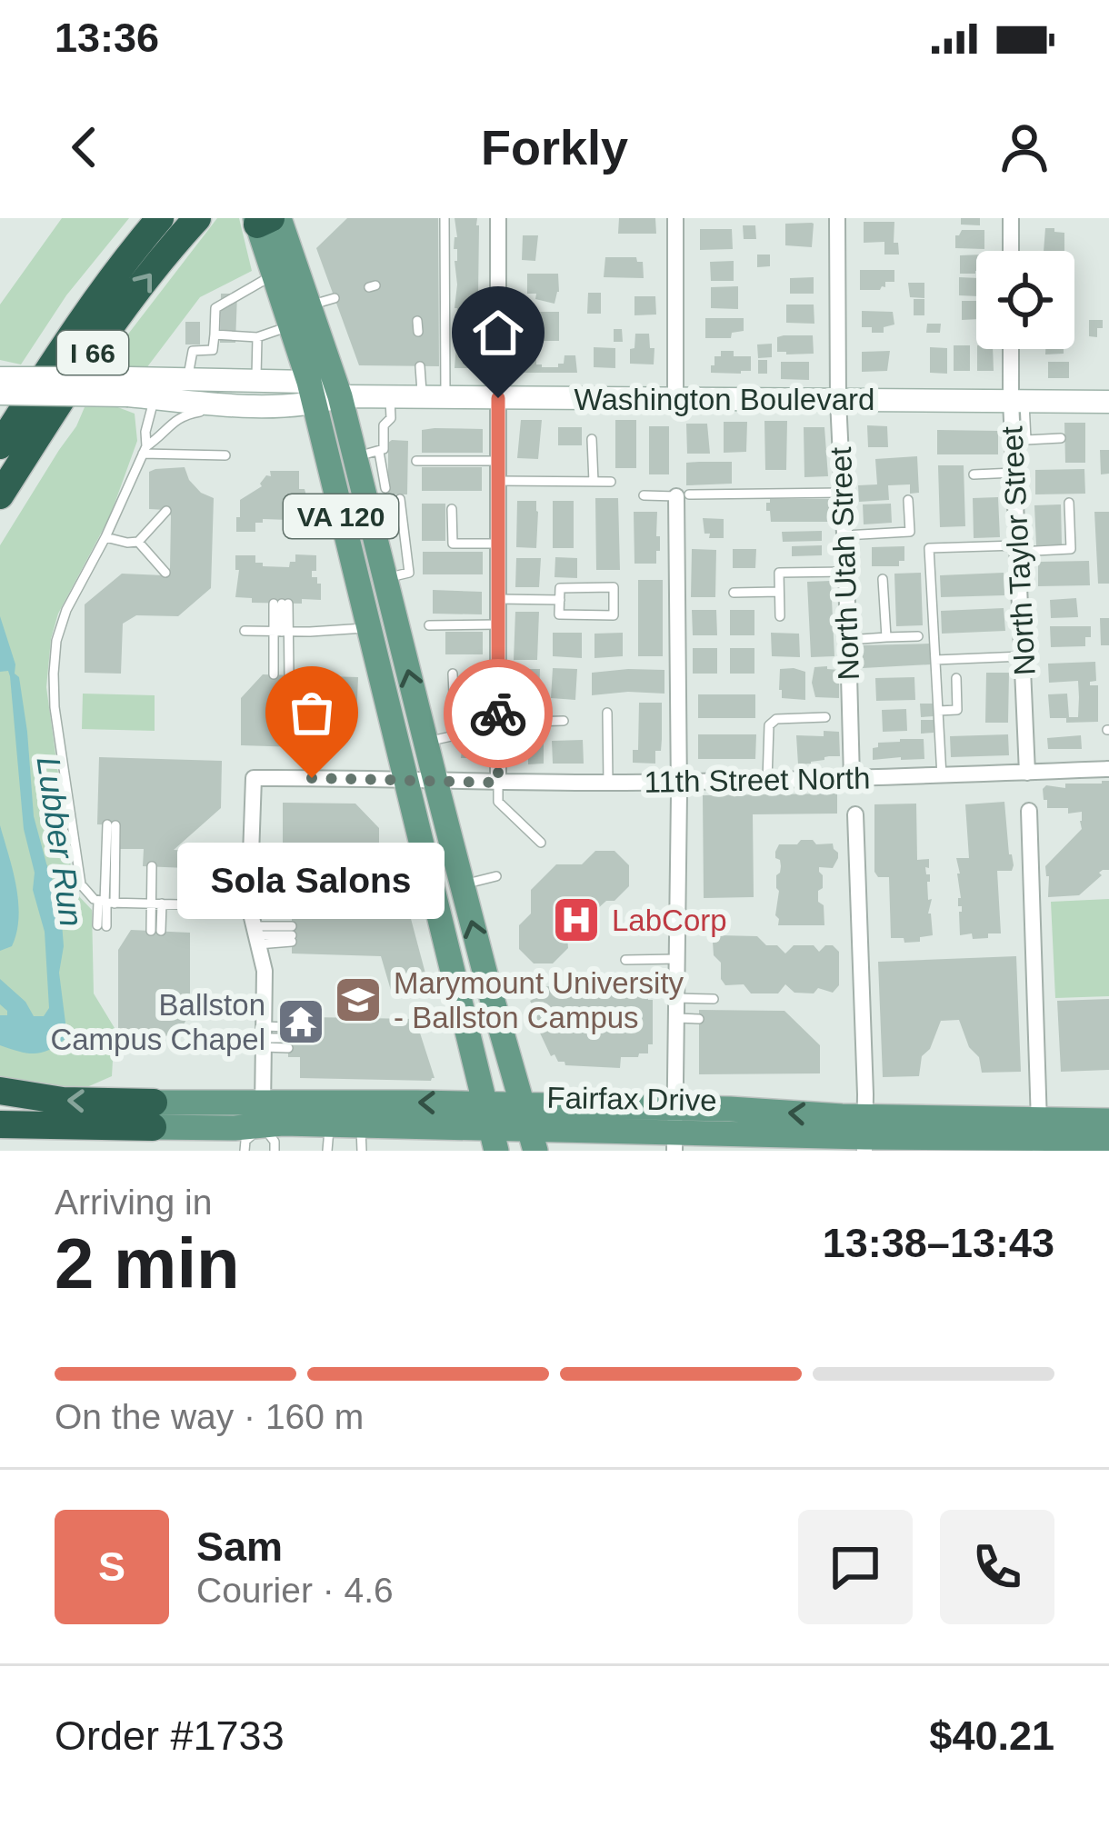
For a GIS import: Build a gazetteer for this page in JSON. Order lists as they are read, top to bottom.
{
  "streets": {
    "highway": ["I 66"],
    "main road": ["Washington Boulevard", "VA 120", "Fairfax Drive"],
    "street": ["North Taylor Street", "North Utah Street", "11th Street North"]
  },
  "crossings": [
    ["Washington Boulevard", "VA 120"],
    ["Washington Boulevard", "North Taylor Street"],
    ["Washington Boulevard", "North Utah Street"],
    ["VA 120", "11th Street North"],
    ["VA 120", "Fairfax Drive"],
    ["North Taylor Street", "11th Street North"],
    ["North Utah Street", "11th Street North"]
  ],
  "water": ["Lubber Run"],
  "places": {
    "other": ["Sola Salons"],
    "hospital": ["LabCorp"],
    "school or university": ["Marymount University - Ballston Campus"],
    "temple": ["Ballston Campus Chapel"]
  },
  "page": {
    "status": "13:36",
    "header": "Forkly",
    "bubble": "Sola Salons",
    "heading": ["2 min", "Arriving in", "13:38–13:43"],
    "panel": [
      "Sam",
      "Courier · 4.6",
      "Order #1733",
      "$40.21"
    ],
    "bar": "On the way · 160 m",
    "round": "S"
  }
}
